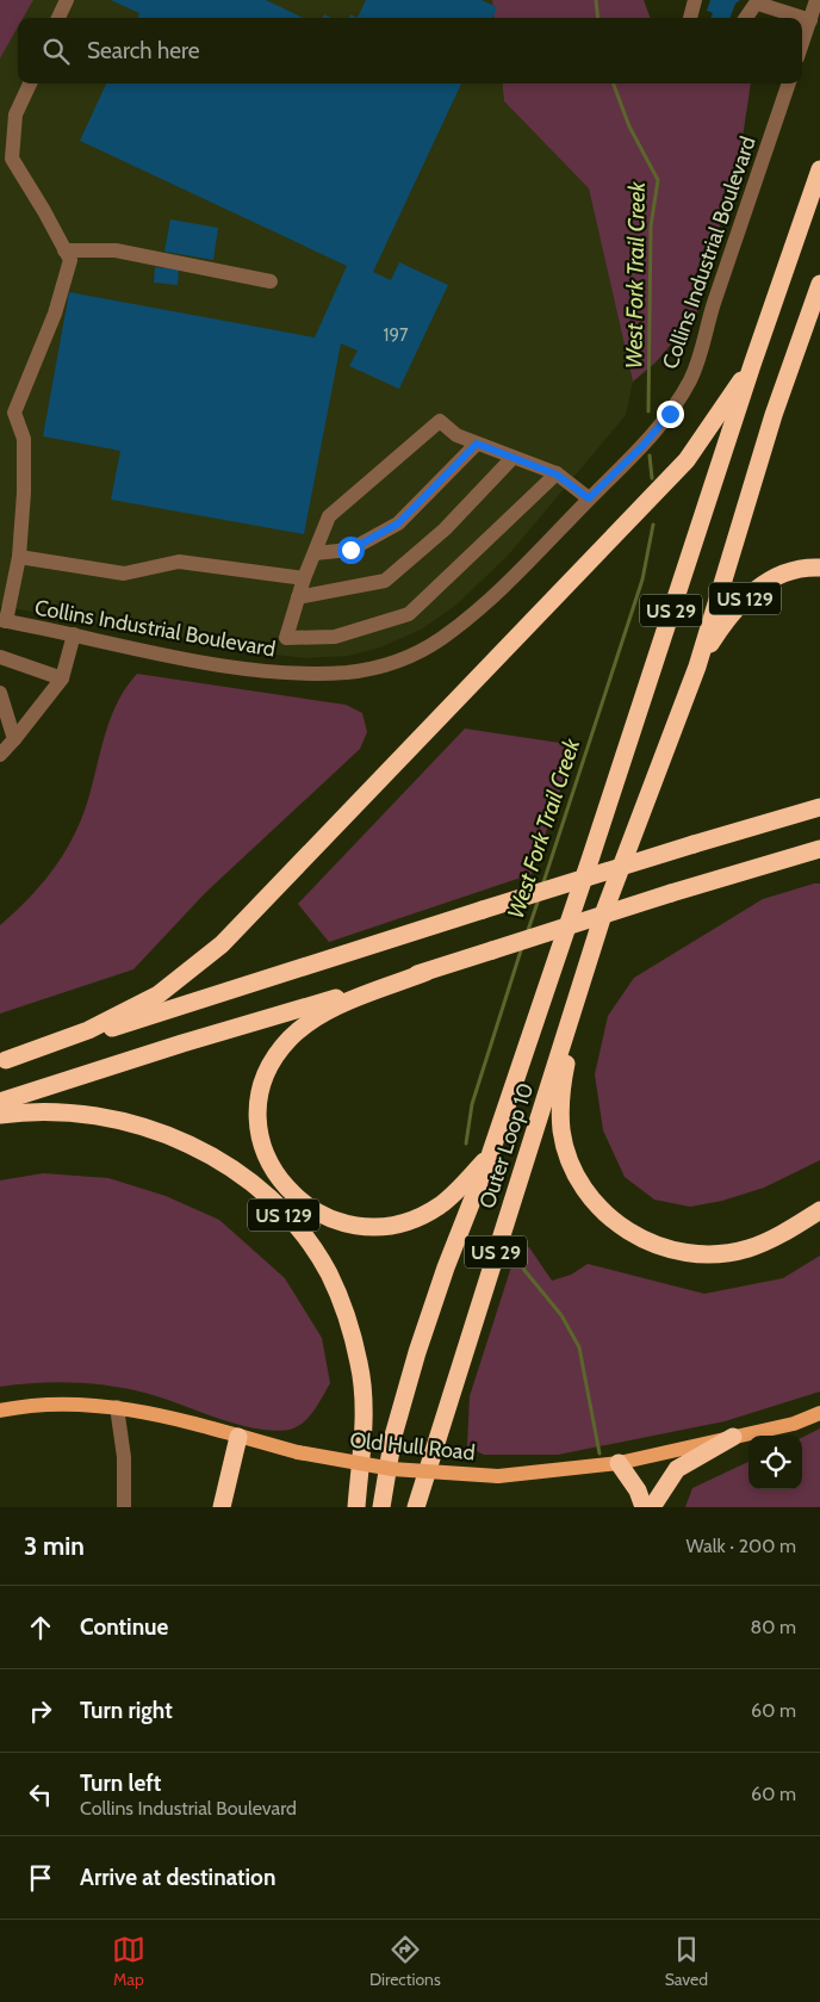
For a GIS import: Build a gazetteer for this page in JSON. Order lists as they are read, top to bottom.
{
  "streets": {
    "highway": ["US 129", "US 29", "Outer Loop 10"],
    "main road": ["Old Hull Road"],
    "street": ["Collins Industrial Boulevard"]
  },
  "crossings": [
    ["US 129", "US 29"],
    ["US 129", "Outer Loop 10"],
    ["US 29", "Outer Loop 10"]
  ],
  "water": ["West Fork Trail Creek"],
  "house_numbers": ["197"],
  "page": {
    "search": "Search here",
    "heading": ["3 min", "Walk · 200 m"],
    "list": [
      ["Continue", "80 m"],
      ["Turn right", "60 m"],
      ["Turn left", "Collins Industrial Boulevard", "60 m"],
      "Arrive at destination"
    ],
    "nav": ["Map", "Directions", "Saved"]
  }
}
